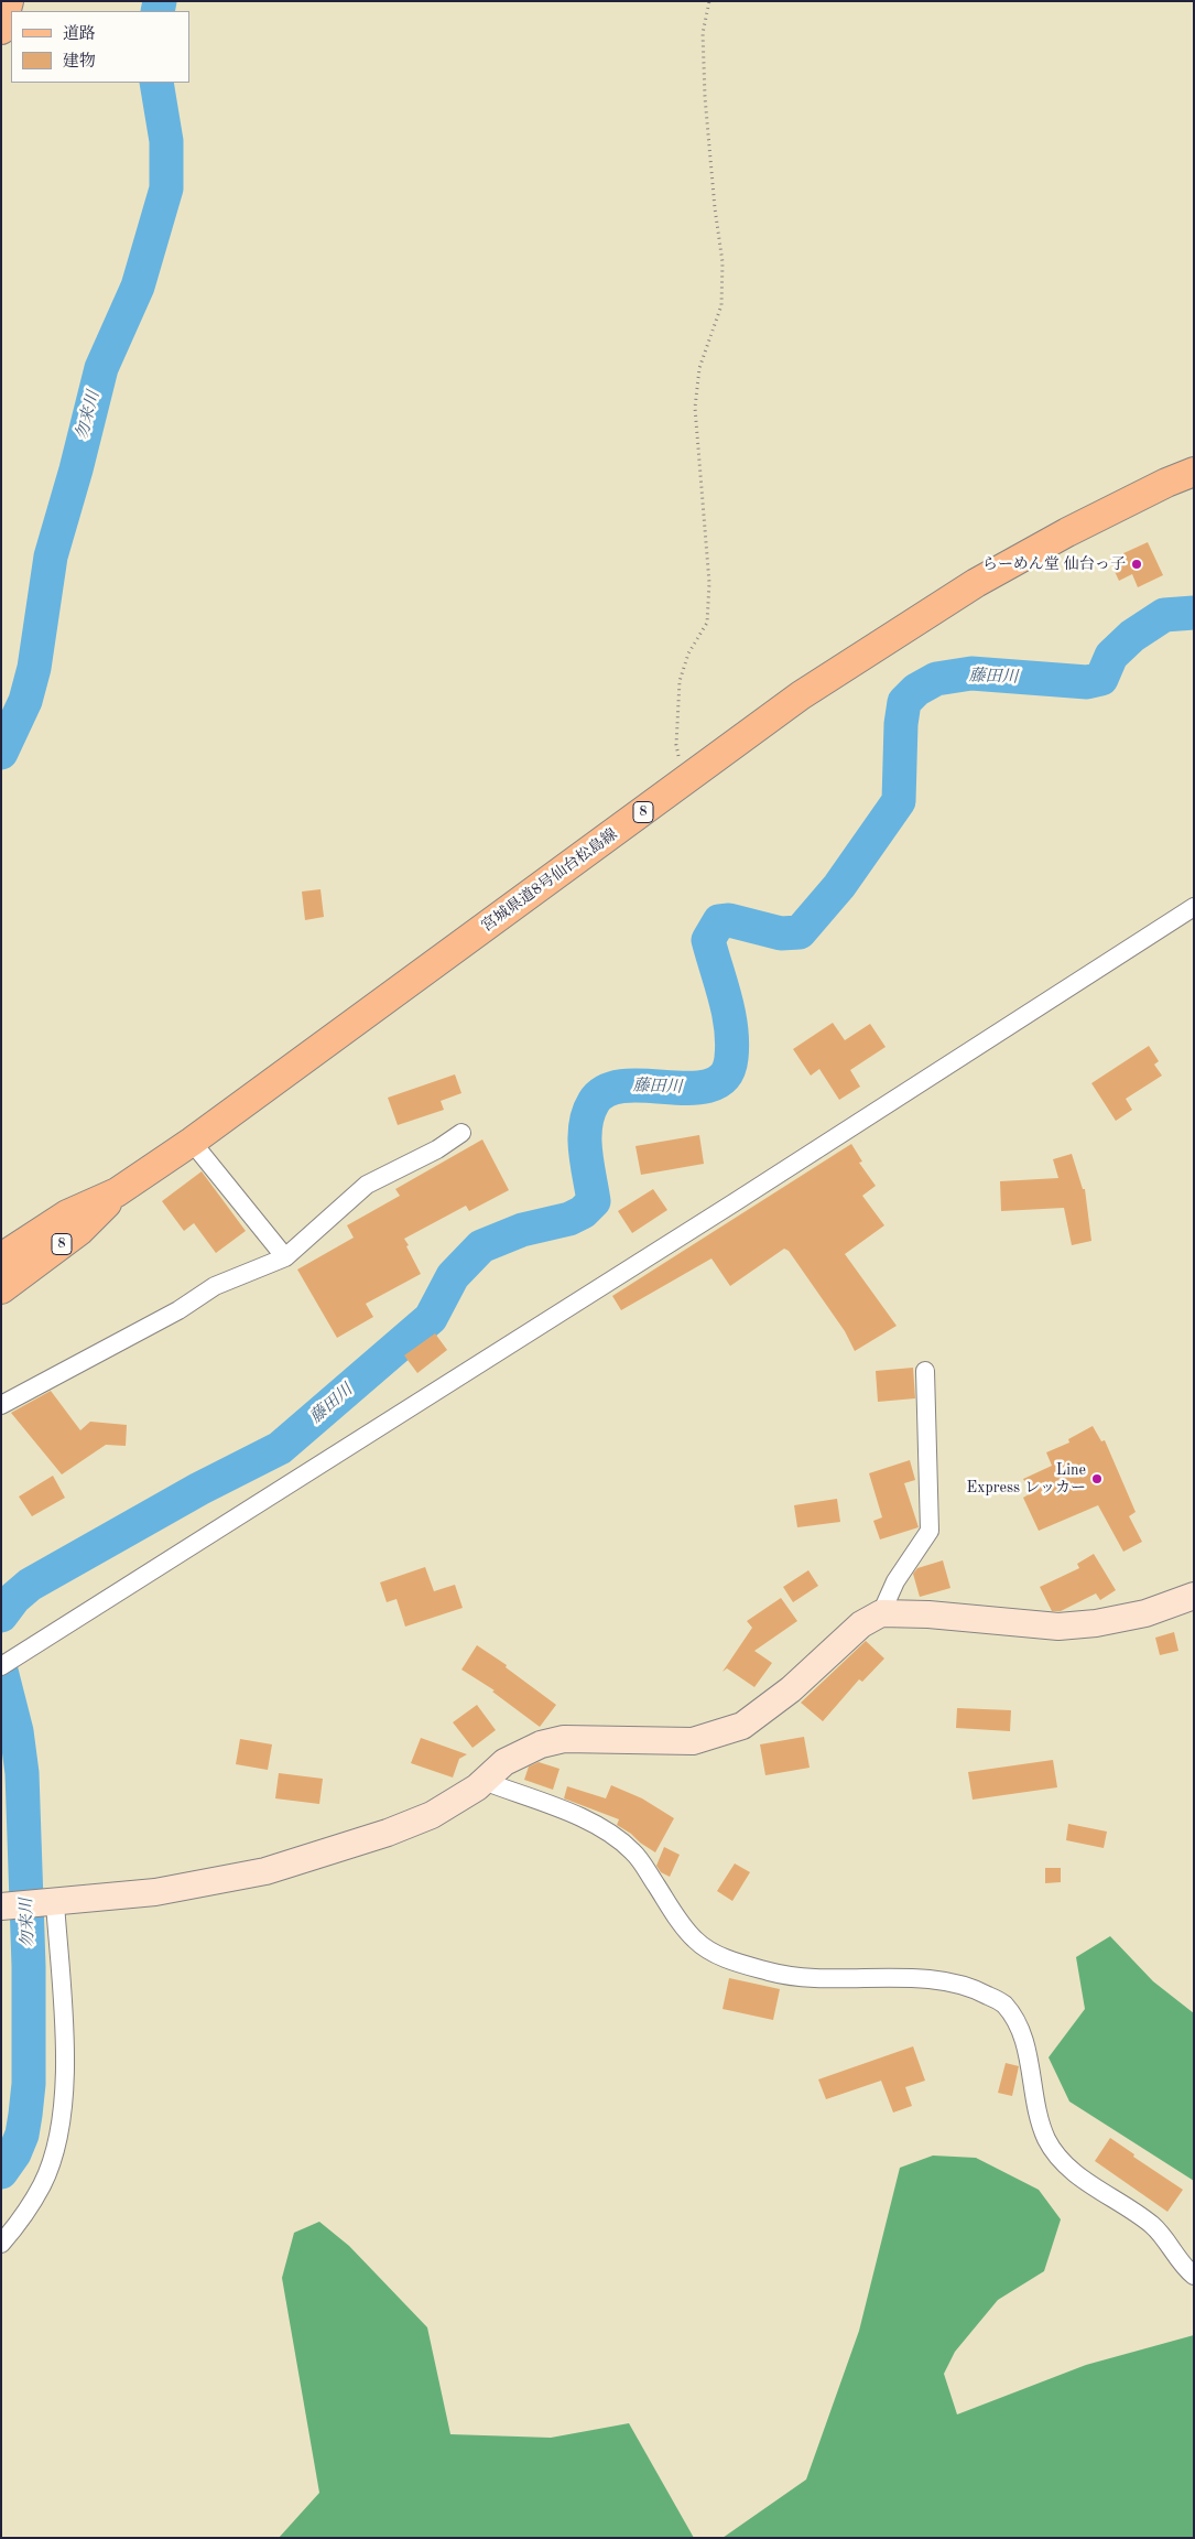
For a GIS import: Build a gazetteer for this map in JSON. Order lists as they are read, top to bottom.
{
  "streets": {
    "main road": ["8", "宮城県道8号仙台松島線"]
  },
  "water": ["勿来川", "藤田川"],
  "places": ["らーめん堂 仙台っ子", "Line Express レッカー"],
  "legend": ["道路", "建物"]
}
